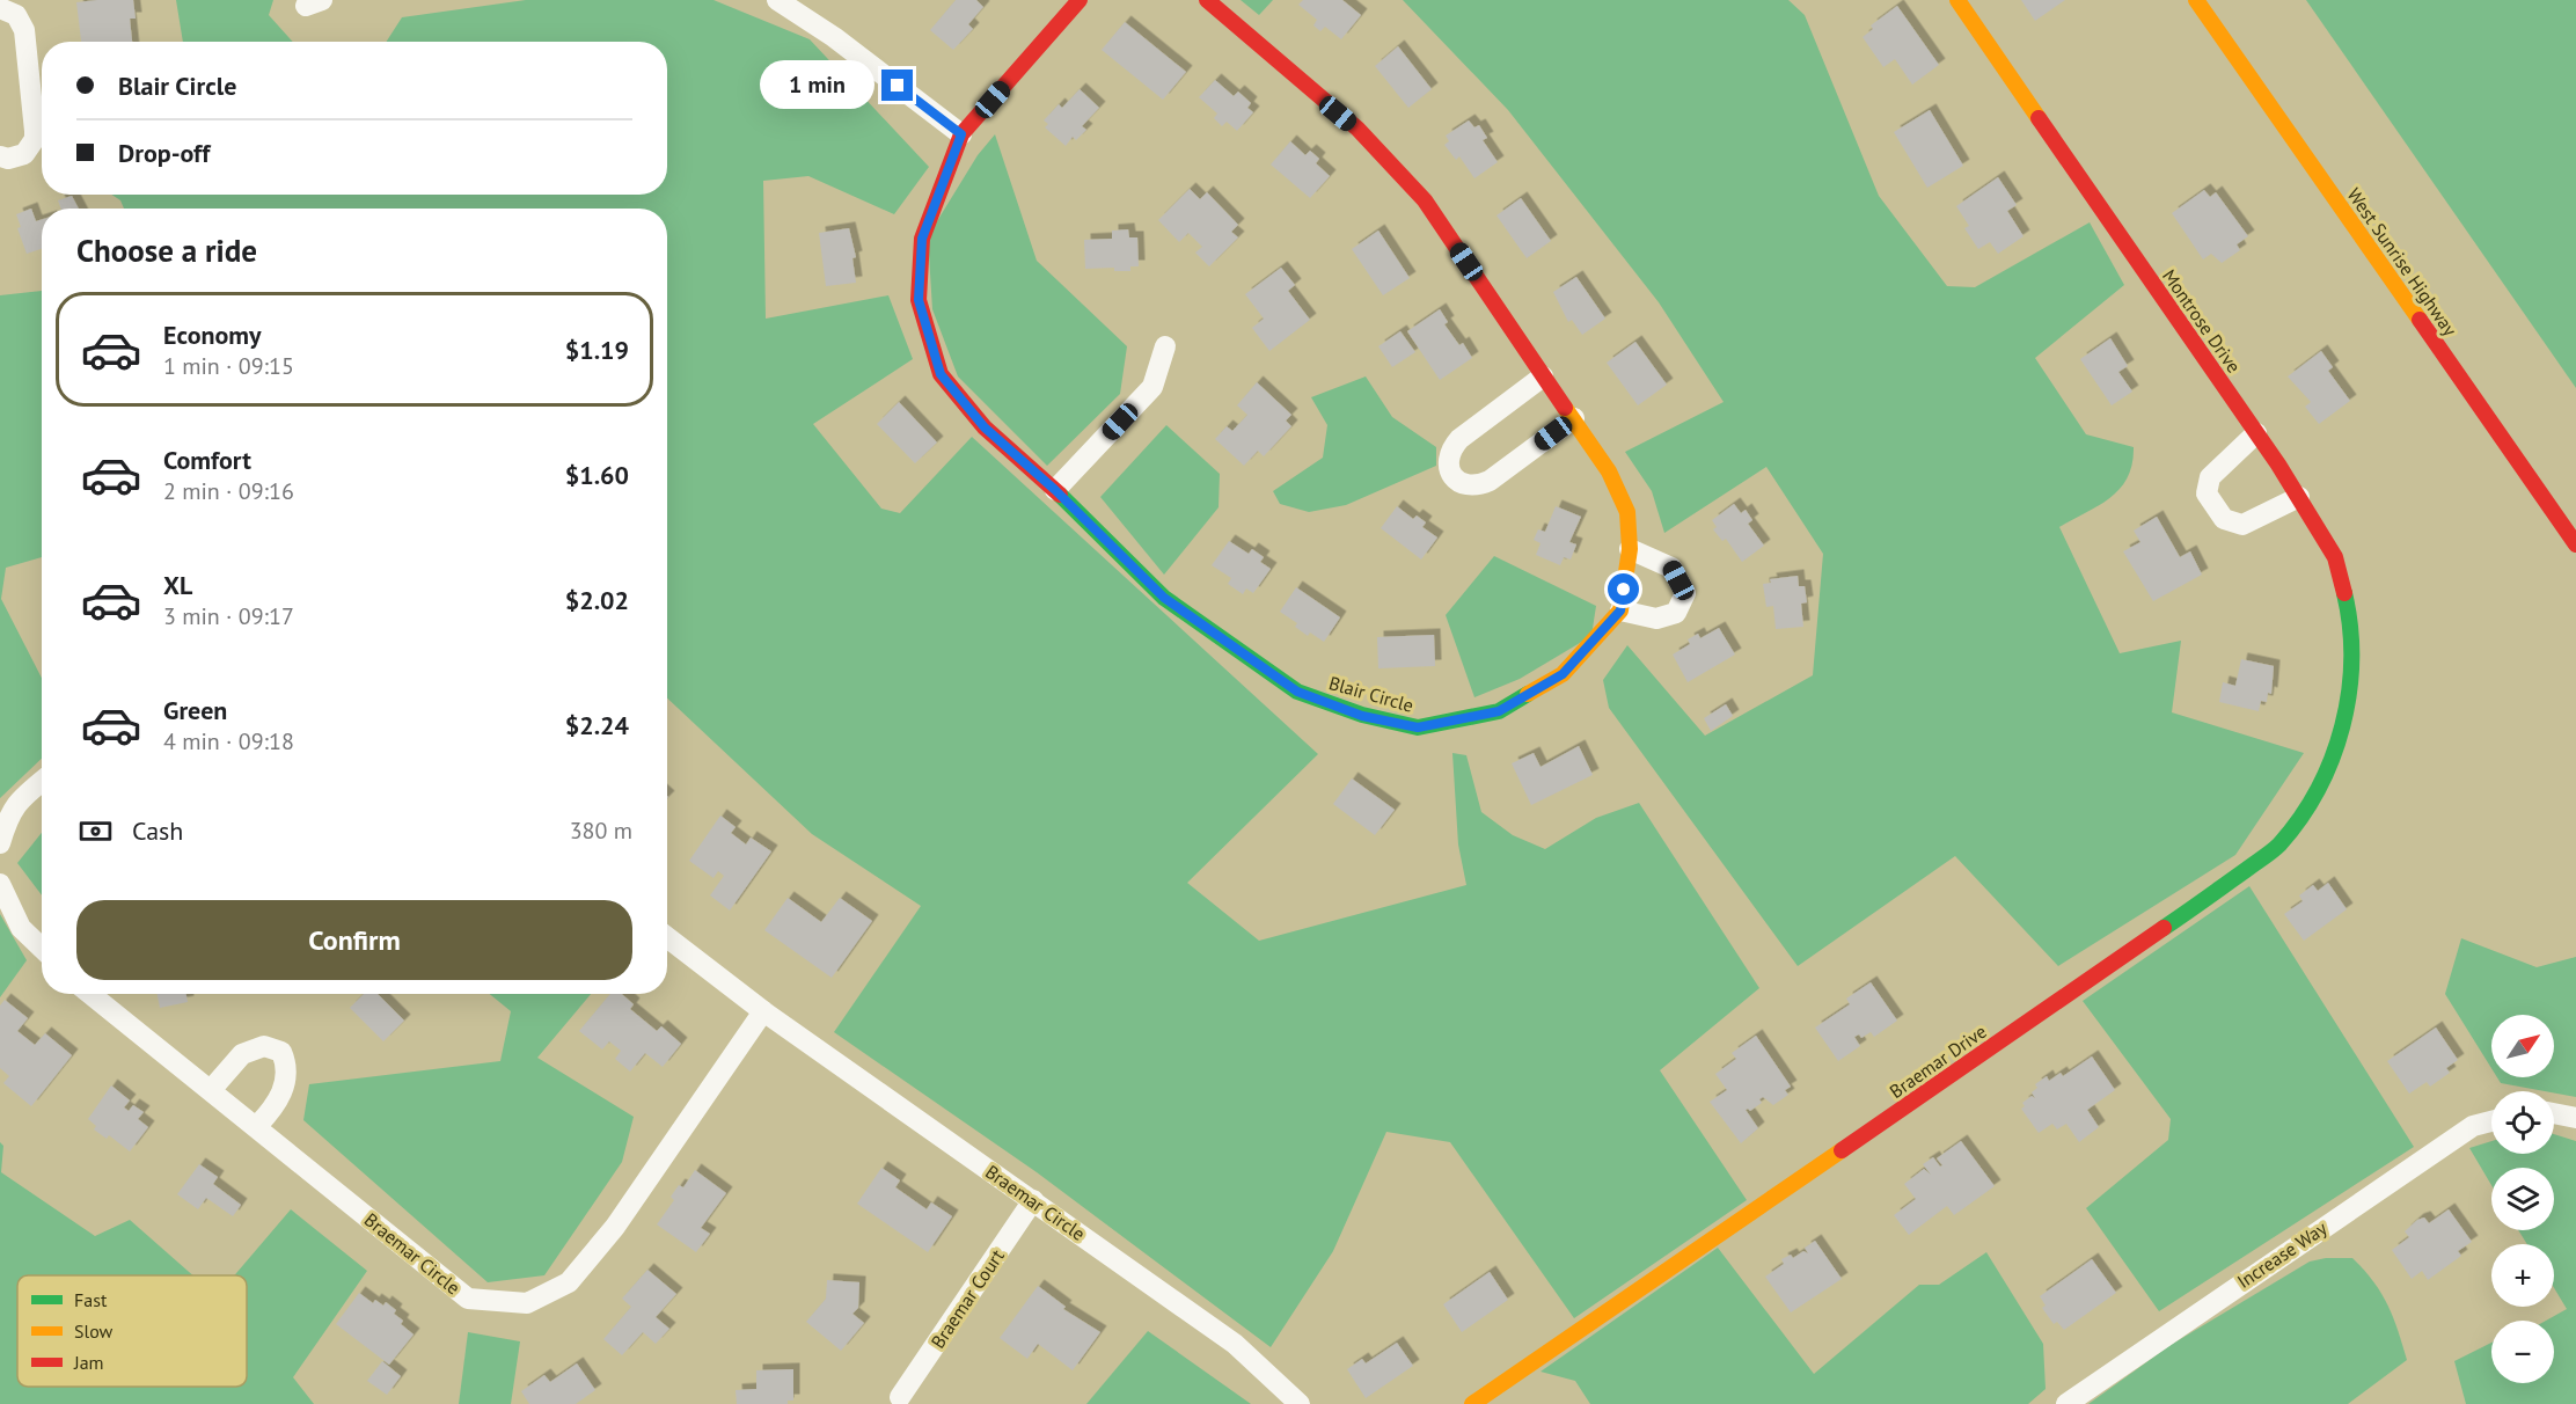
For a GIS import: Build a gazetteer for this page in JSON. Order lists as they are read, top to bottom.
{
  "streets": {
    "street": [
      "West Sunrise Highway",
      "Montrose Drive",
      "Blair Circle",
      "Braemar Drive",
      "Braemar Circle",
      "Increase Way",
      "Braemar Court"
    ]
  },
  "crossings": [
    ["Montrose Drive", "Braemar Drive"],
    ["Braemar Circle", "Braemar Court"]
  ],
  "legend": ["Fast", "Slow", "Jam"],
  "north": "top right",
  "page": {
    "banner": ["Blair Circle", "Drop-off"],
    "bubble": "1 min",
    "heading": "Choose a ride",
    "list": [
      {
        "name": "Economy",
        "note": "1 min · 09:15",
        "value": "$1.19"
      },
      {
        "name": "Comfort",
        "note": "2 min · 09:16",
        "value": "$1.60"
      },
      {
        "name": "XL",
        "note": "3 min · 09:17",
        "value": "$2.02"
      },
      {
        "name": "Green",
        "note": "4 min · 09:18",
        "value": "$2.24"
      }
    ],
    "pay": ["Cash", "380 m"],
    "buttons": "Confirm",
    "map_buttons": ["+", "−"]
  }
}
